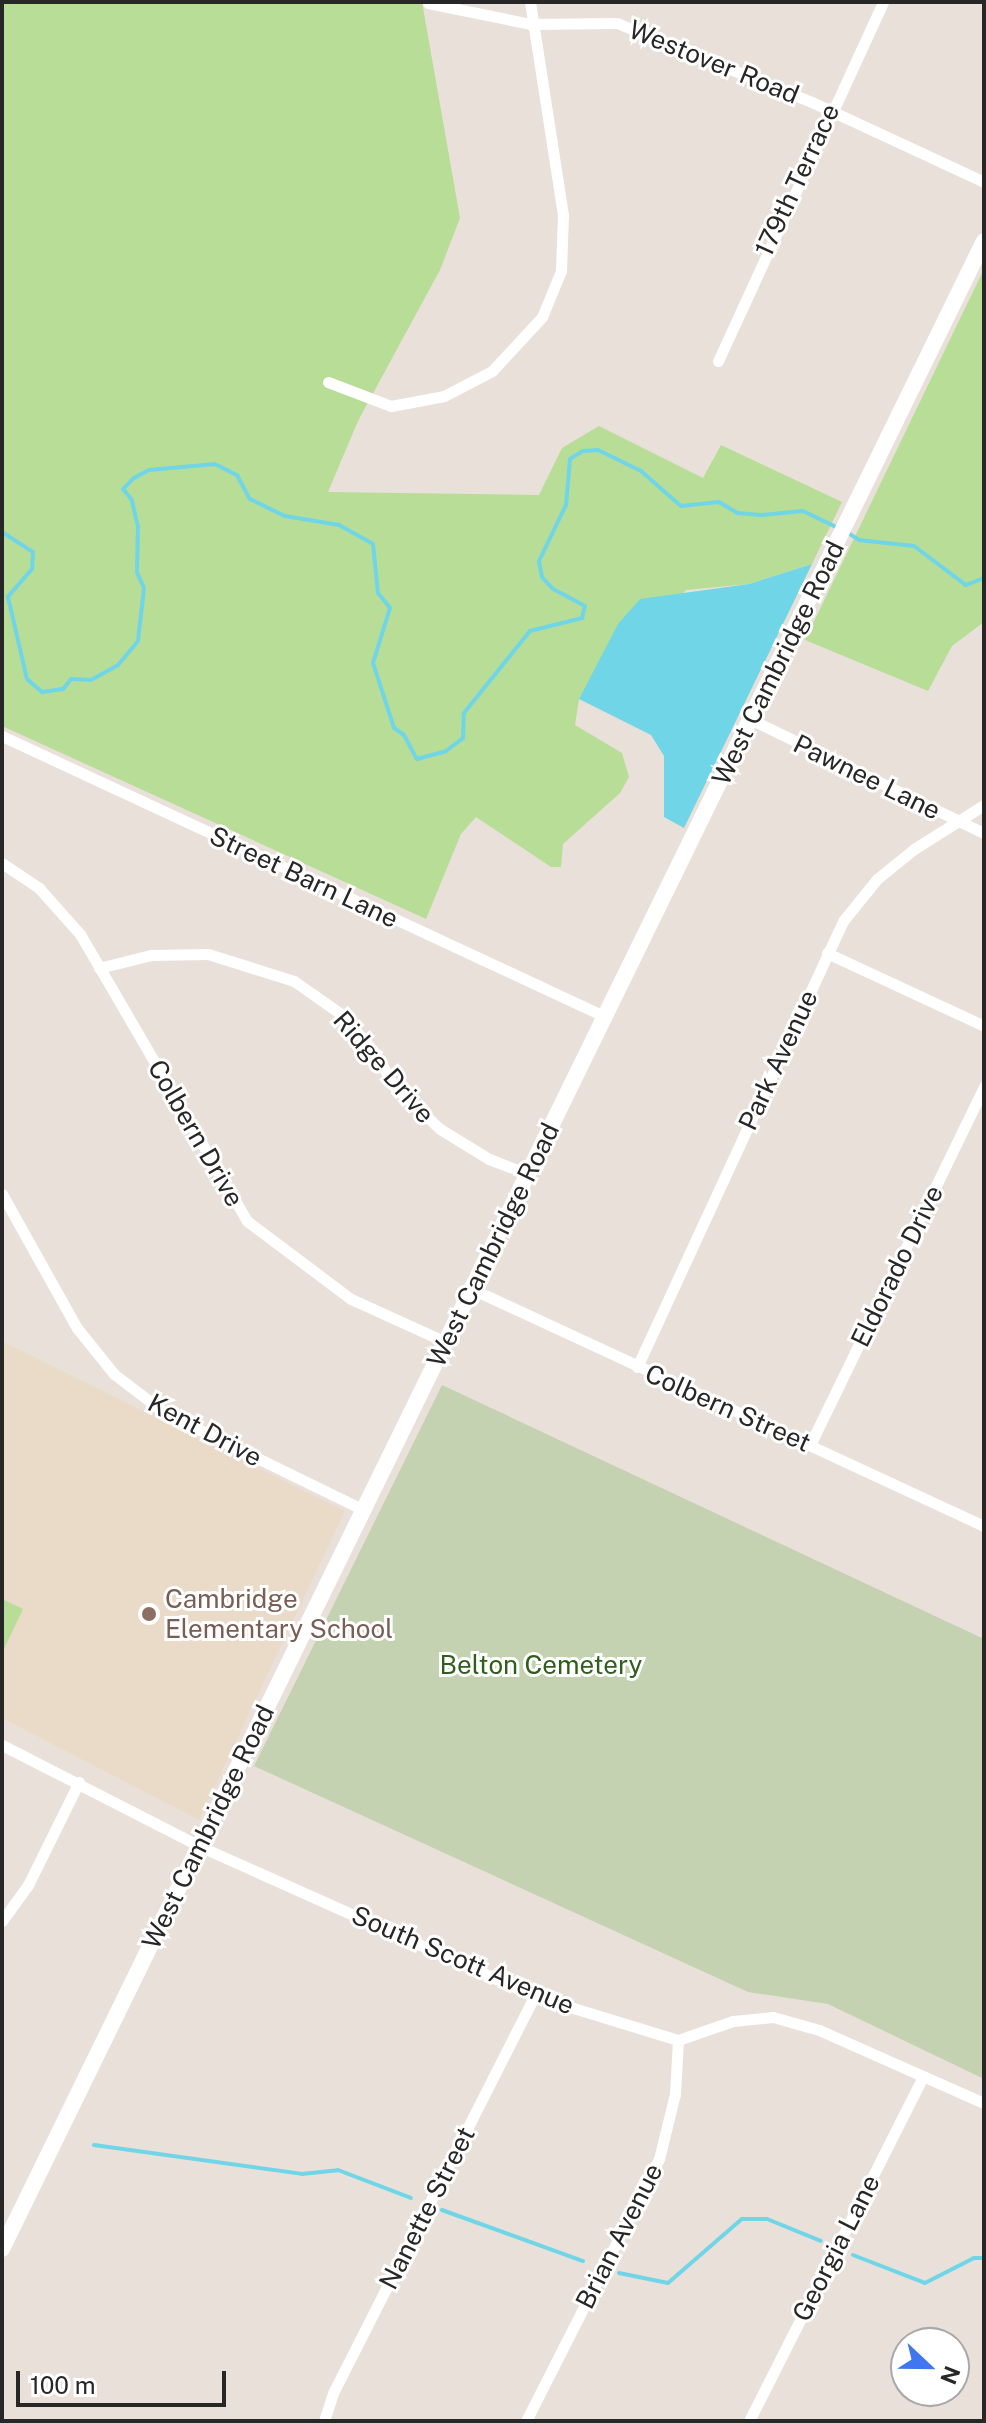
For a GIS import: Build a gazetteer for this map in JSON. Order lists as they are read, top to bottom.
{
  "streets": {
    "street": [
      "Westover Road",
      "179th Terrace",
      "West Cambridge Road",
      "Pawnee Lane",
      "Street Barn Lane",
      "Park Avenue",
      "Ridge Drive",
      "Colbern Drive",
      "Eldorado Drive",
      "Colbern Street",
      "Kent Drive",
      "South Scott Avenue",
      "Nanette Street",
      "Brian Avenue",
      "Georgia Lane"
    ]
  },
  "crossings": [
    ["Westover Road", "179th Terrace"],
    ["West Cambridge Road", "Pawnee Lane"],
    ["West Cambridge Road", "Street Barn Lane"],
    ["West Cambridge Road", "Ridge Drive"],
    ["West Cambridge Road", "Colbern Drive"],
    ["West Cambridge Road", "Colbern Street"],
    ["West Cambridge Road", "Kent Drive"],
    ["West Cambridge Road", "South Scott Avenue"],
    ["Pawnee Lane", "Park Avenue"],
    ["Park Avenue", "Colbern Street"],
    ["Ridge Drive", "Colbern Drive"],
    ["Eldorado Drive", "Colbern Street"],
    ["South Scott Avenue", "Nanette Street"],
    ["South Scott Avenue", "Brian Avenue"]
  ],
  "parks": ["Belton Cemetery"],
  "places": ["Cambridge Elementary School"],
  "scale_bar": "100 m",
  "north": "right"
}
